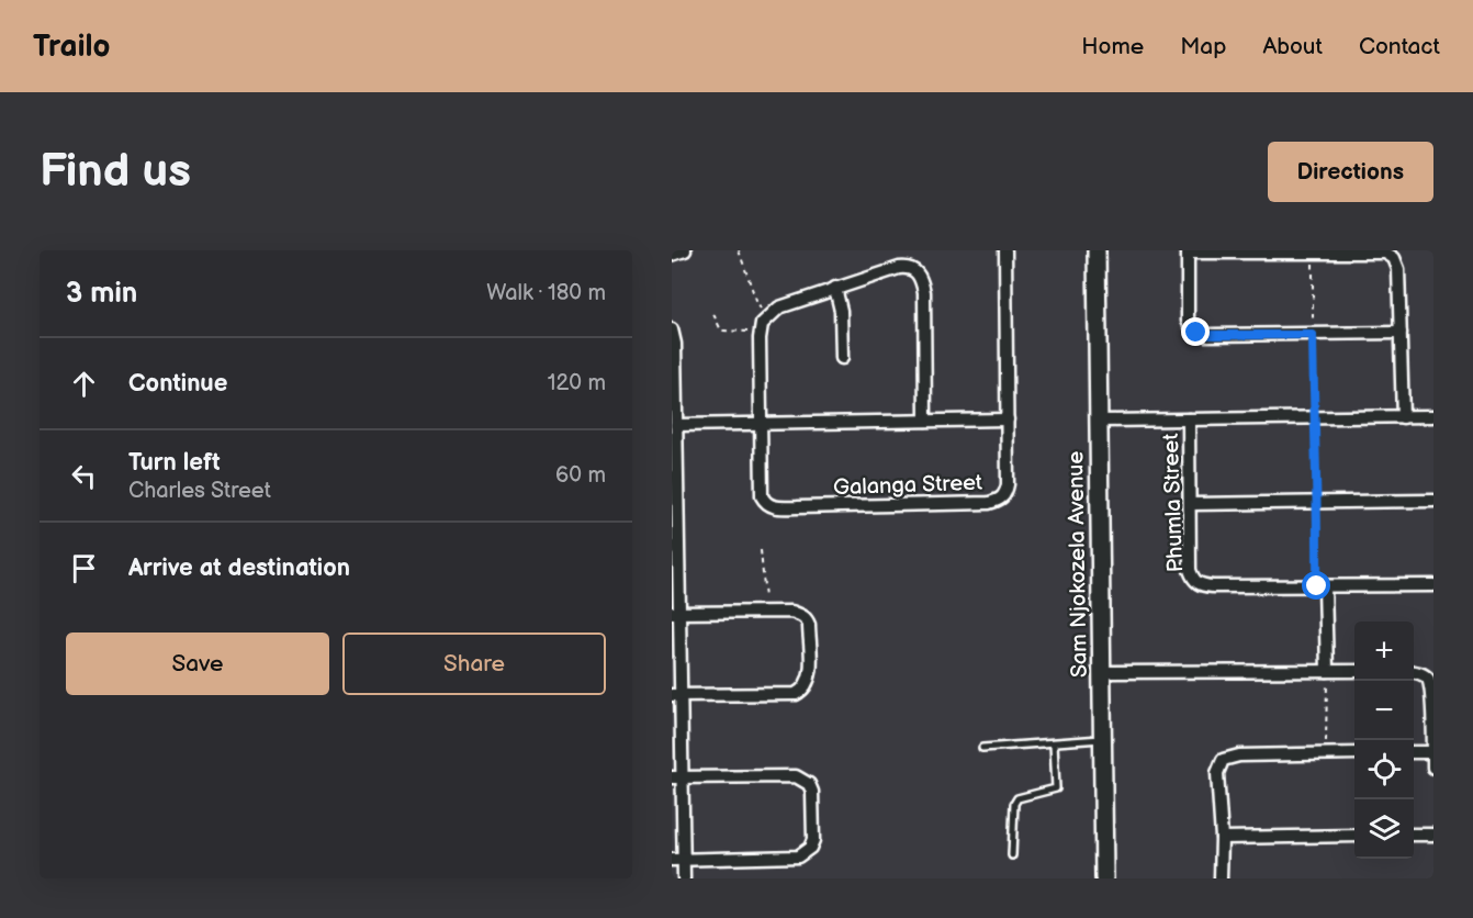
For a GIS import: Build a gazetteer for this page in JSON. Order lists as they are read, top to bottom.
{
  "streets": {
    "street": ["Galanga Street", "Phumla Street", "Sam Njokozela Avenue"]
  },
  "page": {
    "header": "Trailo",
    "nav": [
      "Home",
      "Map",
      "About",
      "Contact"
    ],
    "buttons": [
      "Directions",
      ["Save", "Share"]
    ],
    "title": "Find us",
    "heading": ["3 min", "Walk · 180 m"],
    "list": [
      ["Continue", "120 m"],
      ["Turn left", "Charles Street", "60 m"],
      "Arrive at destination"
    ],
    "map_buttons": ["+", "−"]
  }
}
